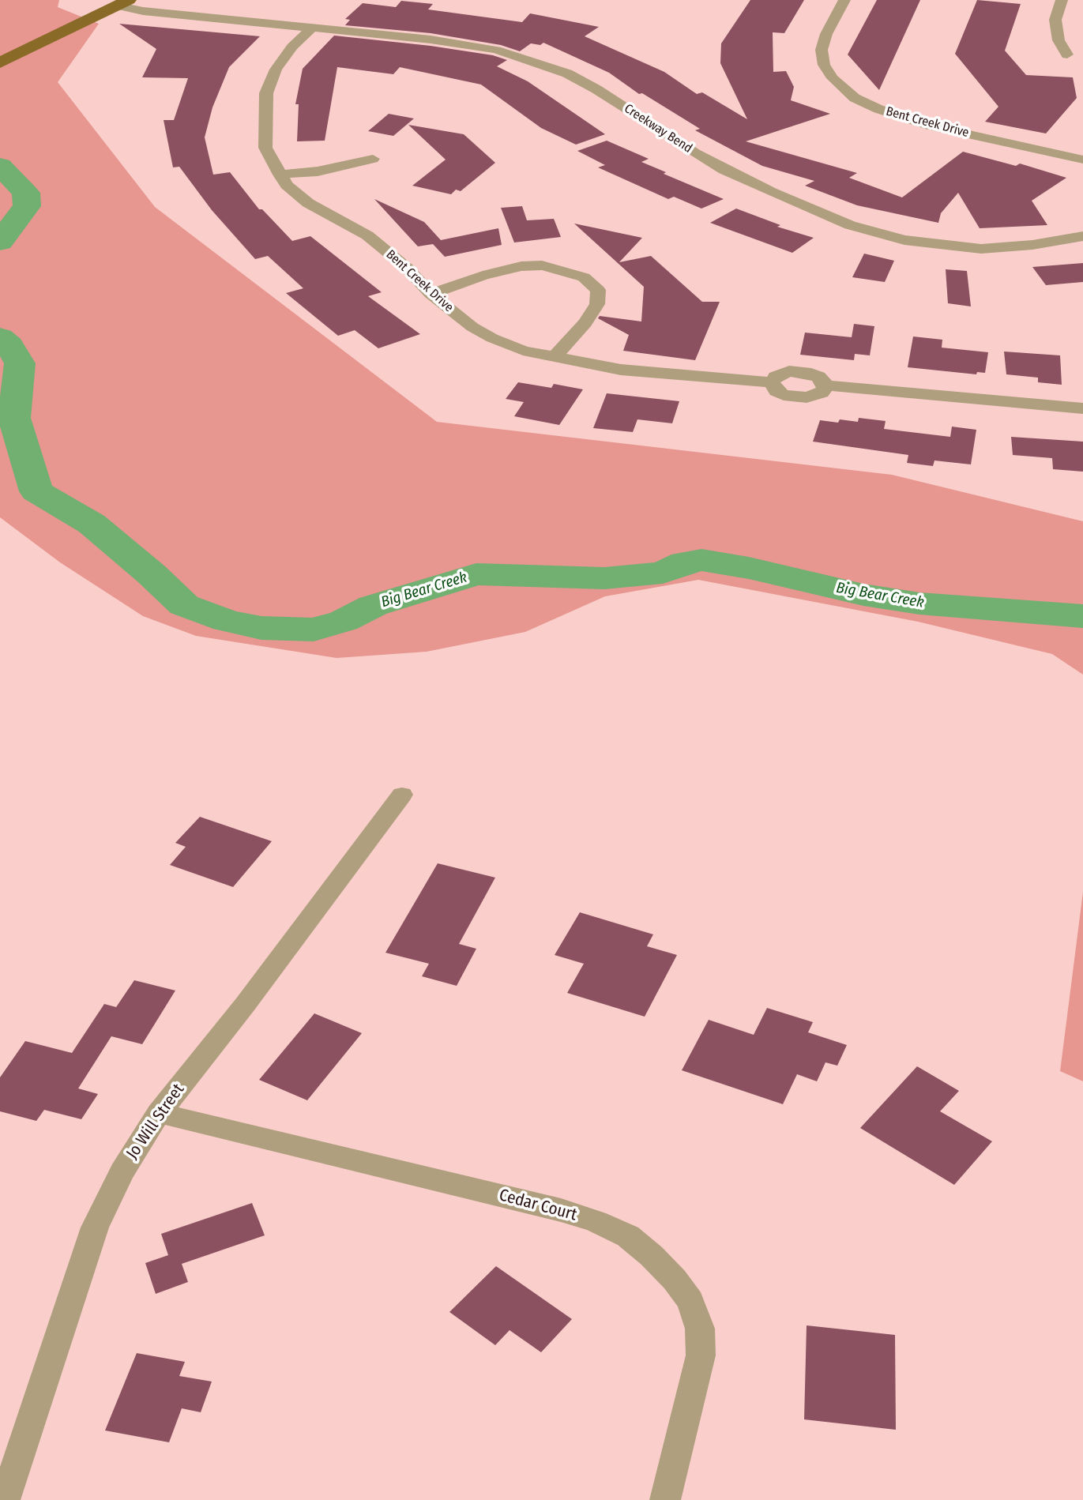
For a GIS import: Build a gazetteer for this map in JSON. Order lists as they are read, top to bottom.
{
  "streets": {
    "street": [
      "Bent Creek Drive",
      "Creekway Bend",
      "Jo Will Street",
      "Cedar Court"
    ]
  },
  "crossings": [
    ["Bent Creek Drive", "Creekway Bend"],
    ["Jo Will Street", "Cedar Court"]
  ],
  "water": ["Big Bear Creek"]
}
